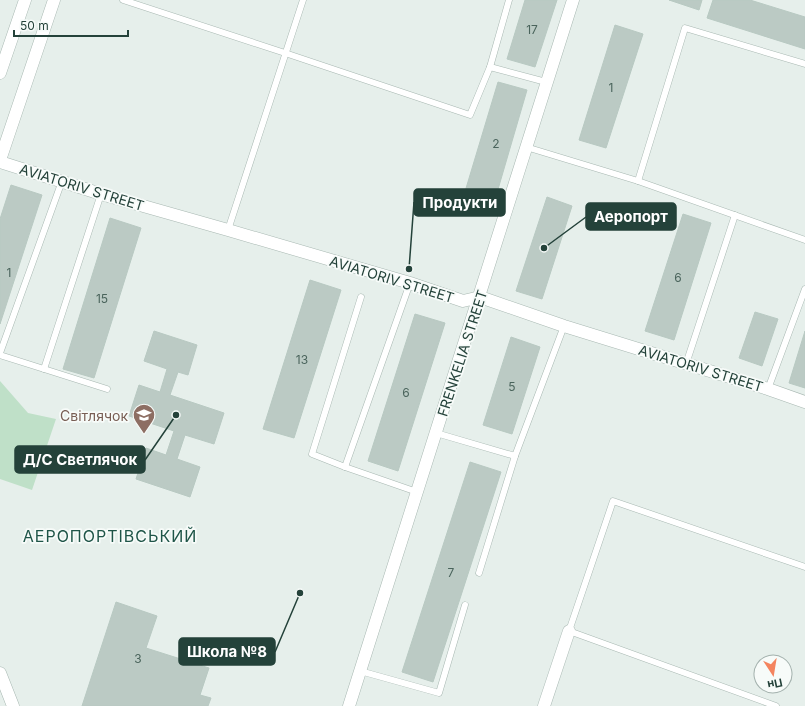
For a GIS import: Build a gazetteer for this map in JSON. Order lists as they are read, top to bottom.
{
  "streets": {
    "street": ["AVIATORIV STREET", "FRENKELIA STREET"]
  },
  "crossings": [
    ["AVIATORIV STREET", "FRENKELIA STREET"]
  ],
  "districts": ["АЕРОПОРТІВСЬКИЙ"],
  "places": {
    "other": [
      "Аеропорт",
      "Продукти",
      "Д/С Светлячок",
      "Школа №8"
    ],
    "school or university": ["Світлячок"]
  },
  "house_numbers": [
    "17",
    "1",
    "2",
    "1",
    "6",
    "15",
    "13",
    "5",
    "6",
    "7",
    "3"
  ],
  "scale_bar": "50 m",
  "north": "bottom"
}
